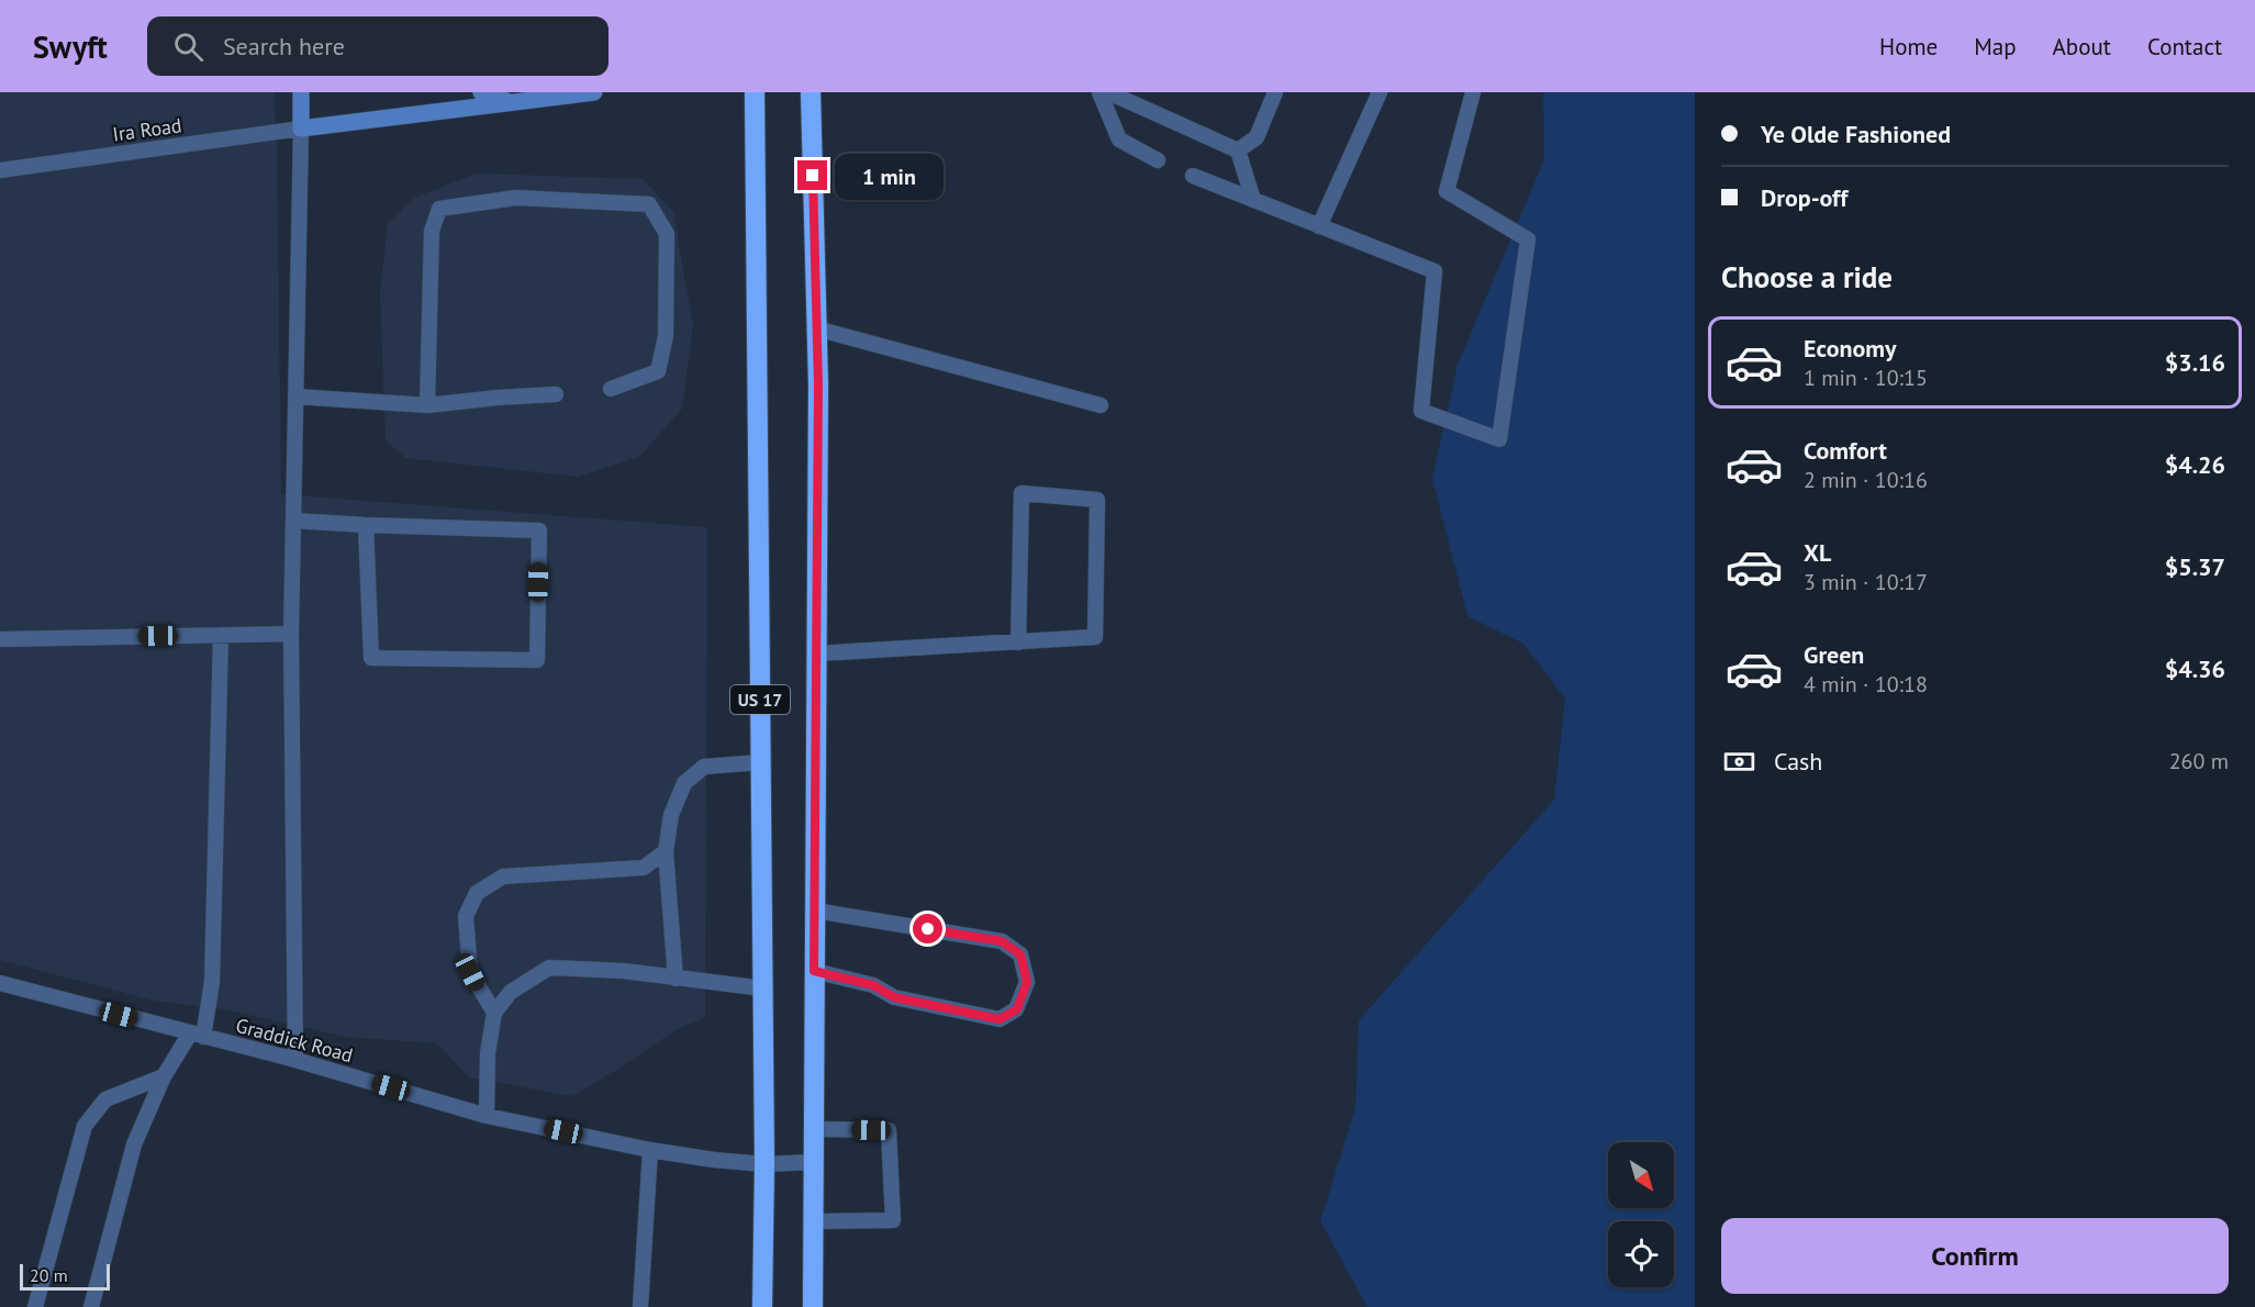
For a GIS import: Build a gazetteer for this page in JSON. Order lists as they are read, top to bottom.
{
  "streets": {
    "highway": ["US 17"],
    "lane": ["Ira Road", "Graddick Road"]
  },
  "crossings": [
    ["US 17", "Graddick Road"]
  ],
  "scale_bar": "20 m",
  "north": "bottom right",
  "page": {
    "header": "Swyft",
    "search": "Search here",
    "nav": [
      "Home",
      "Map",
      "About",
      "Contact"
    ],
    "banner": ["Ye Olde Fashioned", "Drop-off"],
    "bubble": "1 min",
    "heading": "Choose a ride",
    "list": [
      {
        "name": "Economy",
        "note": "1 min · 10:15",
        "value": "$3.16"
      },
      {
        "name": "Comfort",
        "note": "2 min · 10:16",
        "value": "$4.26"
      },
      {
        "name": "XL",
        "note": "3 min · 10:17",
        "value": "$5.37"
      },
      {
        "name": "Green",
        "note": "4 min · 10:18",
        "value": "$4.36"
      }
    ],
    "pay": ["Cash", "260 m"],
    "buttons": "Confirm",
    "scale": "20 m"
  }
}
